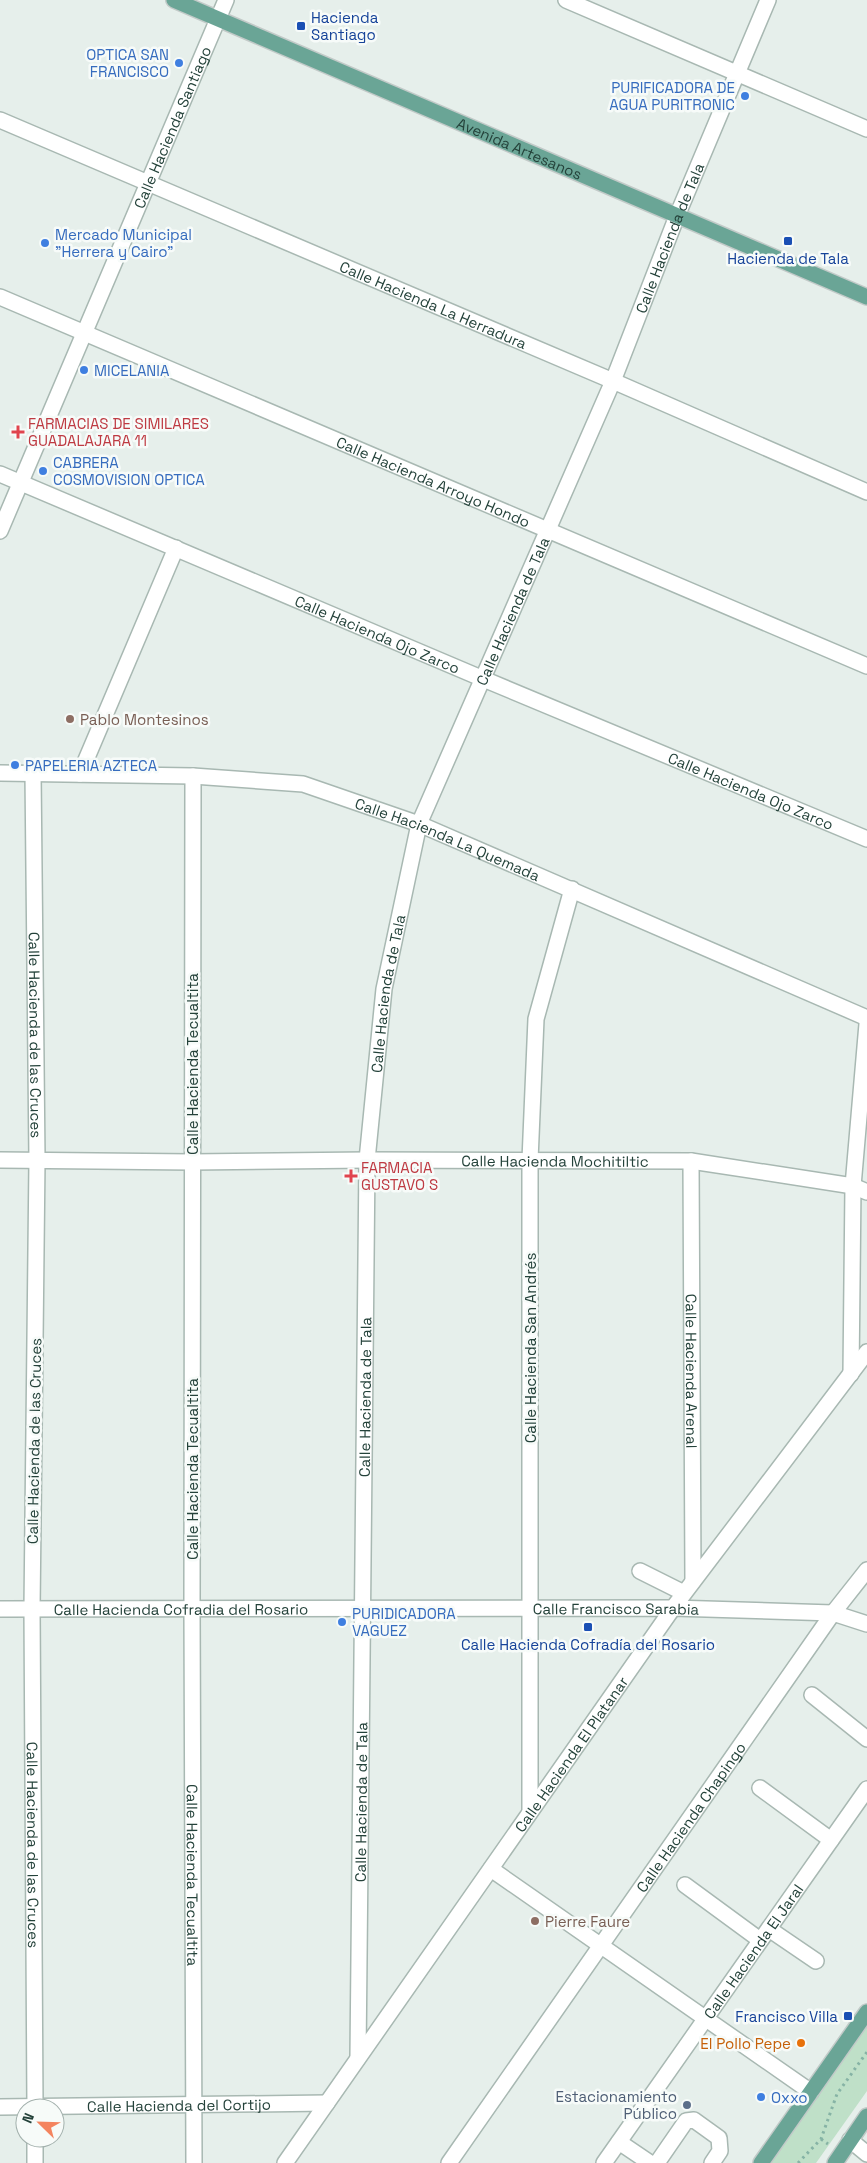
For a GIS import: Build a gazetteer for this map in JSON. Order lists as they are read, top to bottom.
{
  "streets": {
    "main road": ["Avenida Artesanos"],
    "street": [
      "Calle Hacienda Santiago",
      "Calle Hacienda de Tala",
      "Calle Hacienda La Herradura",
      "Calle Hacienda Arroyo Hondo",
      "Calle Hacienda Ojo Zarco",
      "Calle Hacienda La Quemada",
      "Calle Hacienda de las Cruces",
      "Calle Hacienda Tecualtita",
      "Calle Hacienda Mochitiltic",
      "Calle Hacienda San Andrés",
      "Calle Hacienda Arenal",
      "Calle Hacienda Cofradia del Rosario",
      "Calle Francisco Sarabia",
      "Calle Hacienda El Platanar",
      "Calle Hacienda Chapingo",
      "Calle Hacienda El Jaral",
      "Calle Hacienda del Cortijo"
    ]
  },
  "crossings": [
    ["Calle Hacienda Santiago", "Avenida Artesanos"],
    ["Calle Hacienda Santiago", "Calle Hacienda La Herradura"],
    ["Calle Hacienda Santiago", "Calle Hacienda Arroyo Hondo"],
    ["Calle Hacienda Santiago", "Calle Hacienda Ojo Zarco"],
    ["Avenida Artesanos", "Calle Hacienda de Tala"],
    ["Calle Hacienda de Tala", "Calle Hacienda La Herradura"],
    ["Calle Hacienda de Tala", "Calle Hacienda Arroyo Hondo"],
    ["Calle Hacienda de Tala", "Calle Hacienda Ojo Zarco"],
    ["Calle Hacienda de Tala", "Calle Hacienda La Quemada"],
    ["Calle Hacienda de Tala", "Calle Hacienda Mochitiltic"],
    ["Calle Hacienda de Tala", "Calle Hacienda Cofradia del Rosario"],
    ["Calle Hacienda de Tala", "Calle Francisco Sarabia"],
    ["Calle Hacienda de Tala", "Calle Hacienda El Platanar"],
    ["Calle Hacienda La Quemada", "Calle Hacienda de las Cruces"],
    ["Calle Hacienda La Quemada", "Calle Hacienda Tecualtita"],
    ["Calle Hacienda La Quemada", "Calle Hacienda San Andrés"],
    ["Calle Hacienda de las Cruces", "Calle Hacienda Mochitiltic"],
    ["Calle Hacienda de las Cruces", "Calle Hacienda Cofradia del Rosario"],
    ["Calle Hacienda Tecualtita", "Calle Hacienda Mochitiltic"],
    ["Calle Hacienda Tecualtita", "Calle Hacienda Cofradia del Rosario"],
    ["Calle Hacienda Tecualtita", "Calle Hacienda del Cortijo"],
    ["Calle Hacienda Mochitiltic", "Calle Hacienda San Andrés"],
    ["Calle Hacienda Mochitiltic", "Calle Hacienda Arenal"],
    ["Calle Hacienda San Andrés", "Calle Francisco Sarabia"],
    ["Calle Hacienda San Andrés", "Calle Hacienda El Platanar"],
    ["Calle Hacienda Arenal", "Calle Hacienda El Platanar"],
    ["Calle Hacienda Cofradia del Rosario", "Calle Francisco Sarabia"],
    ["Calle Francisco Sarabia", "Calle Hacienda El Platanar"],
    ["Calle Francisco Sarabia", "Calle Hacienda Chapingo"],
    ["Calle Hacienda El Platanar", "Calle Hacienda del Cortijo"]
  ],
  "places": {
    "transit": [
      "Hacienda Santiago",
      "Hacienda de Tala",
      "Calle Hacienda Cofradía del Rosario",
      "Francisco Villa"
    ],
    "other": [
      "OPTICA SAN FRANCISCO",
      "PURIFICADORA DE AGUA PURITRONIC",
      "Mercado Municipal \"Herrera y Cairo\"",
      "MICELANIA",
      "CABRERA COSMOVISION OPTICA",
      "Pablo Montesinos",
      "PAPELERIA AZTECA",
      "PURIDICADORA VAGUEZ",
      "Pierre Faure",
      "El Pollo Pepe",
      "Oxxo",
      "Estacionamiento Público"
    ],
    "health": ["FARMACIAS DE SIMILARES GUADALAJARA 11", "FARMACIA GUSTAVO S"]
  },
  "north": "top left"
}
